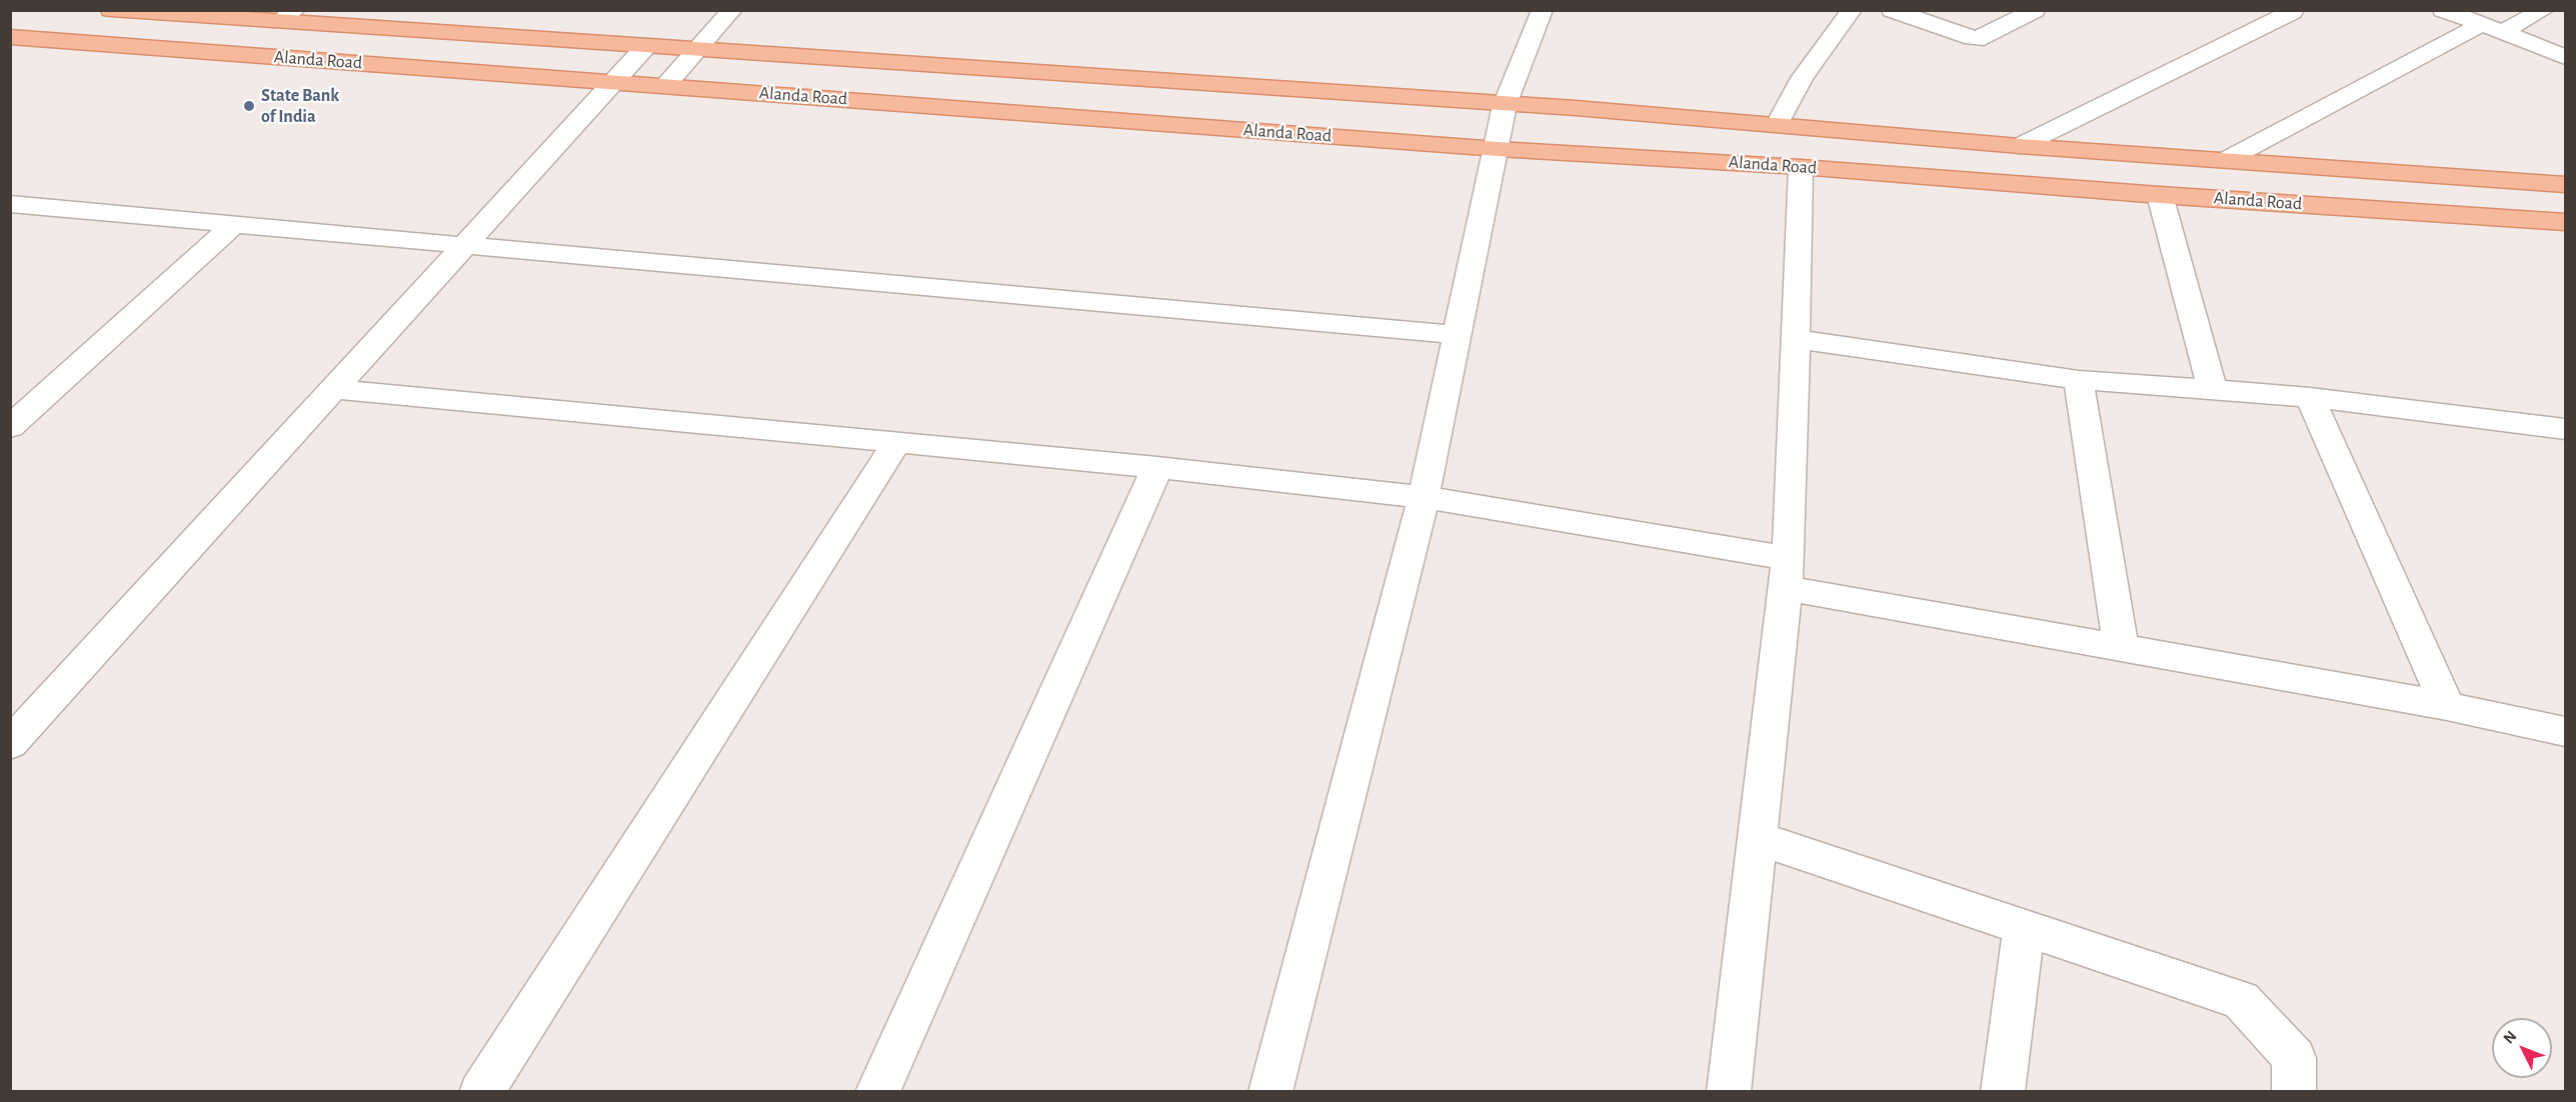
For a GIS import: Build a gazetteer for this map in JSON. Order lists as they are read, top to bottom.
{
  "streets": {
    "main road": ["Alanda Road"]
  },
  "places": ["State Bank of India"],
  "north": "top left"
}
